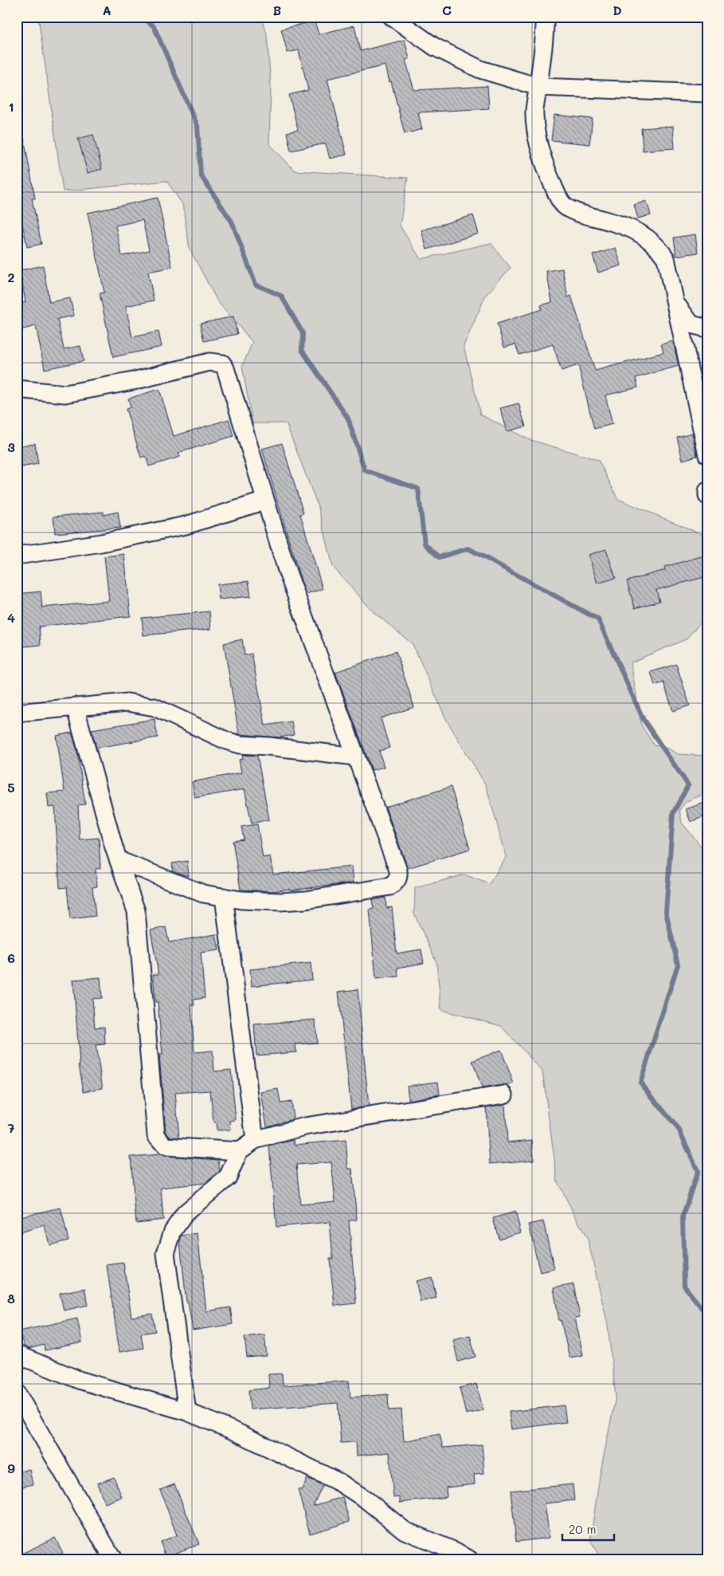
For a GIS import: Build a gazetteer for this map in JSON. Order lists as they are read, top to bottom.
{
  "scale_bar": "20 m",
  "grid": {
    "columns": [
      "A",
      "B",
      "C",
      "D"
    ],
    "rows": [
      "1",
      "2",
      "3",
      "4",
      "5",
      "6",
      "7",
      "8",
      "9"
    ]
  }
}
